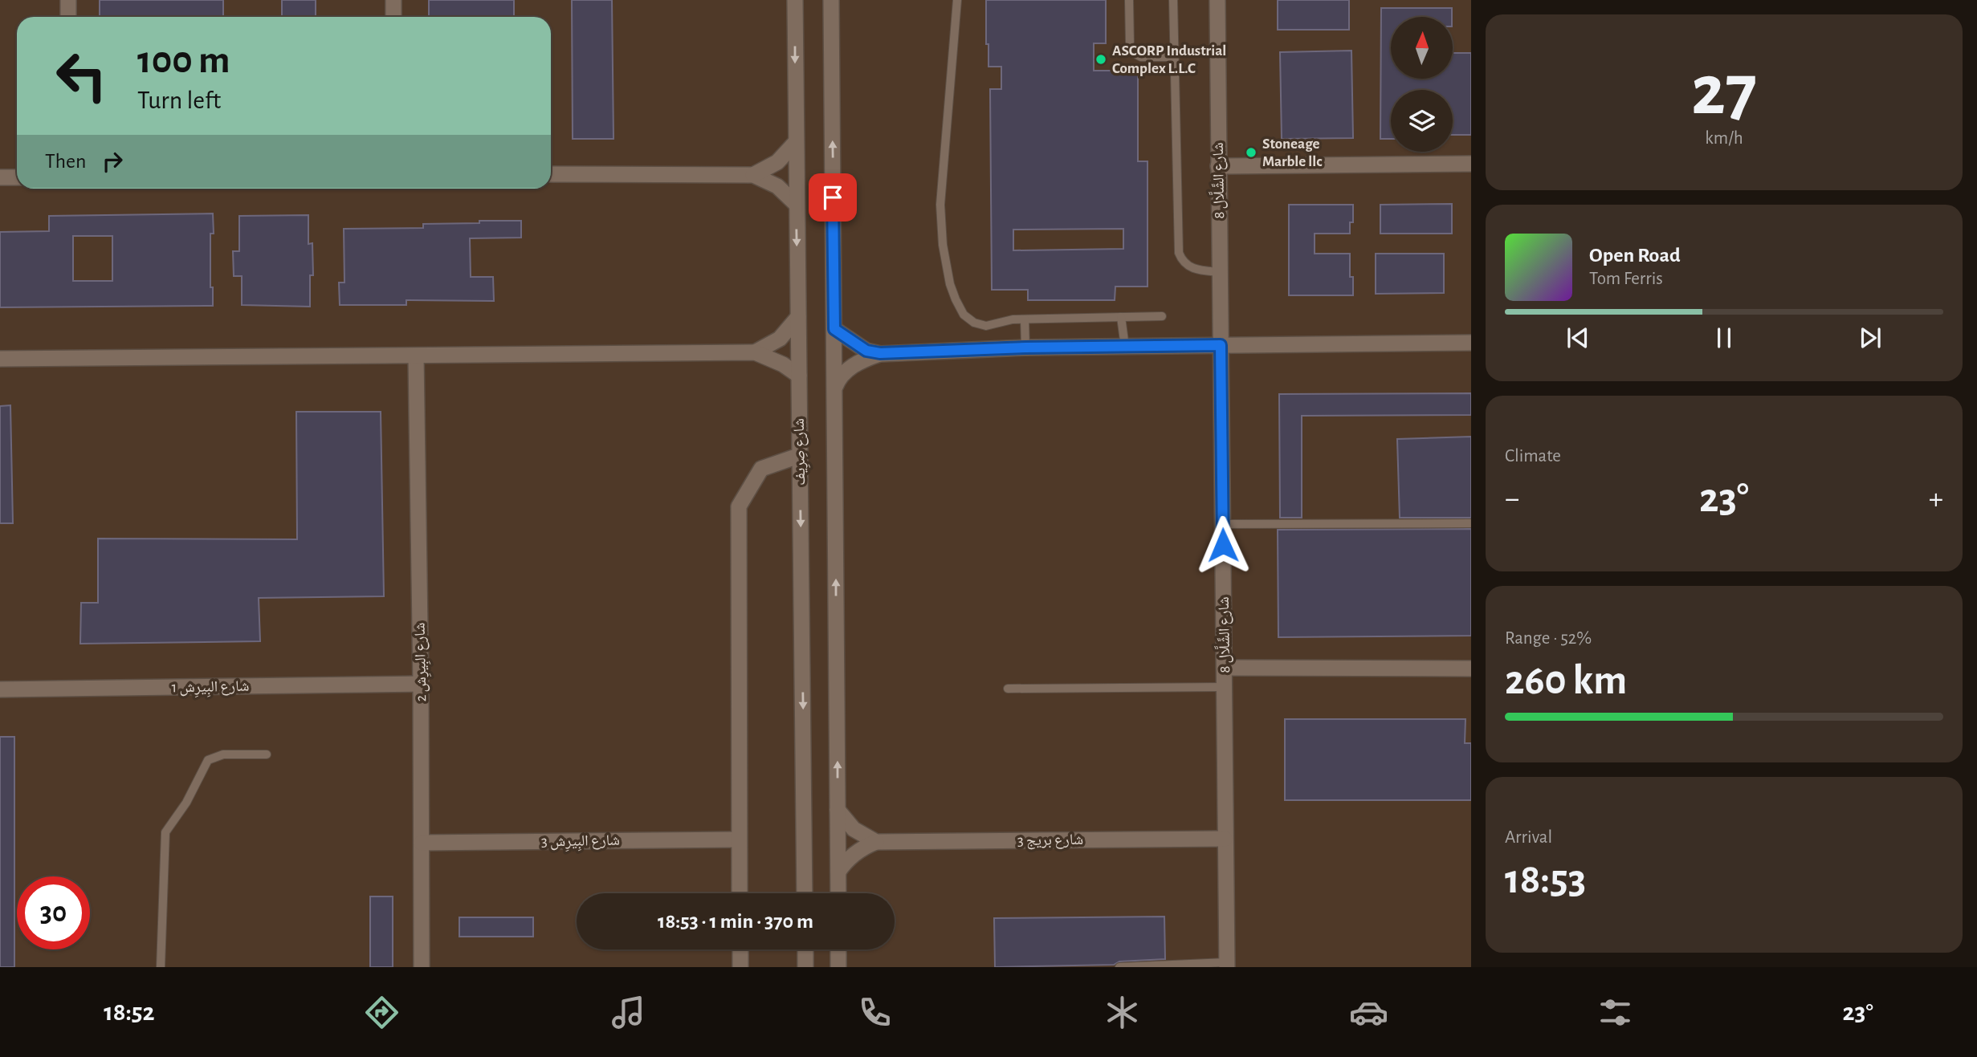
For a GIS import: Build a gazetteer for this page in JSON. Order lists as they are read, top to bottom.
{
  "streets": {
    "street": [
      "شارع الشَّلَّال 8",
      "شارع صِرِيف",
      "شارع البِيرِش 2",
      "شارع البِيرِش 1",
      "شارع بريج 3",
      "شارع البِيرِش 3"
    ]
  },
  "crossings": [
    ["شارع الشَّلَّال 8", "شارع بريج 3"],
    ["شارع البِيرِش 2", "شارع البِيرِش 1"],
    ["شارع البِيرِش 2", "شارع البِيرِش 3"]
  ],
  "places": ["ASCORP Industrial Complex L.L.C", "Stoneage Marble llc"],
  "north": "top",
  "page": {
    "tile": [
      ["27", "km/h"],
      "Climate",
      ["Range · 52%", "260 km"],
      ["Arrival", "18:53"]
    ],
    "turn": ["100 m", "Turn left"],
    "then": "Then",
    "song": ["Open Road", "Tom Ferris"],
    "heat": ["−", "23°", "+"],
    "limit": "30",
    "trip": "18:53 · 1 min · 370 m",
    "tabs": ["18:52", "23°"]
  }
}
